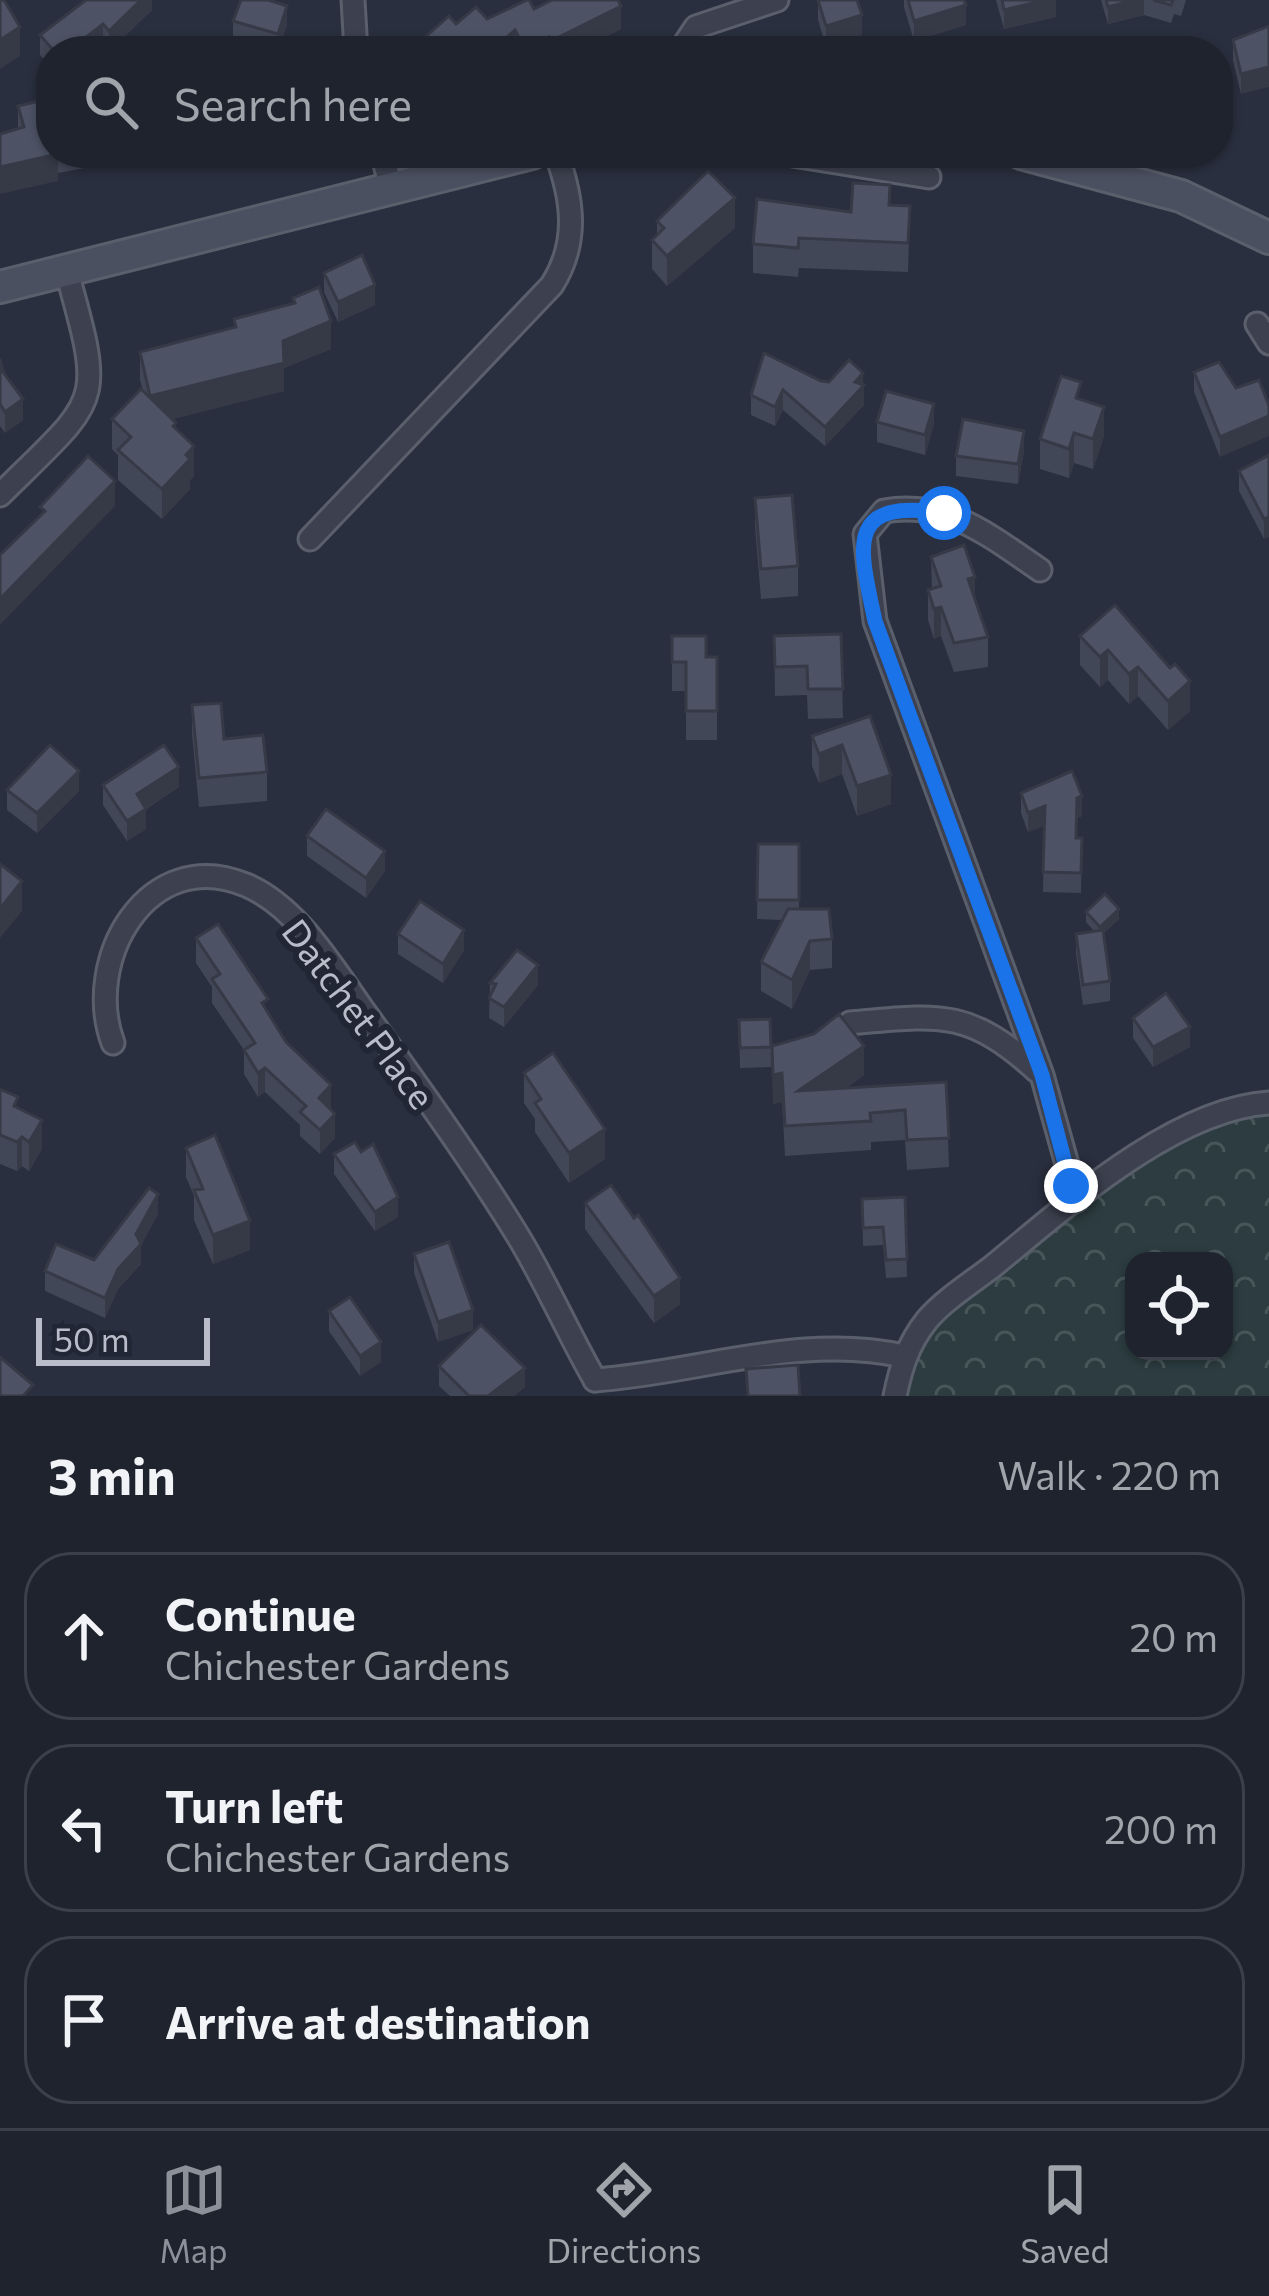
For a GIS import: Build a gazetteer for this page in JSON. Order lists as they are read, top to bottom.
{
  "streets": {
    "street": ["Datchet Place"]
  },
  "scale_bar": "50 m",
  "page": {
    "search": "Search here",
    "scale": "50 m",
    "heading": ["3 min", "Walk · 220 m"],
    "list": [
      ["Continue", "Chichester Gardens", "20 m"],
      ["Turn left", "Chichester Gardens", "200 m"],
      "Arrive at destination"
    ],
    "nav": ["Map", "Directions", "Saved"]
  }
}
